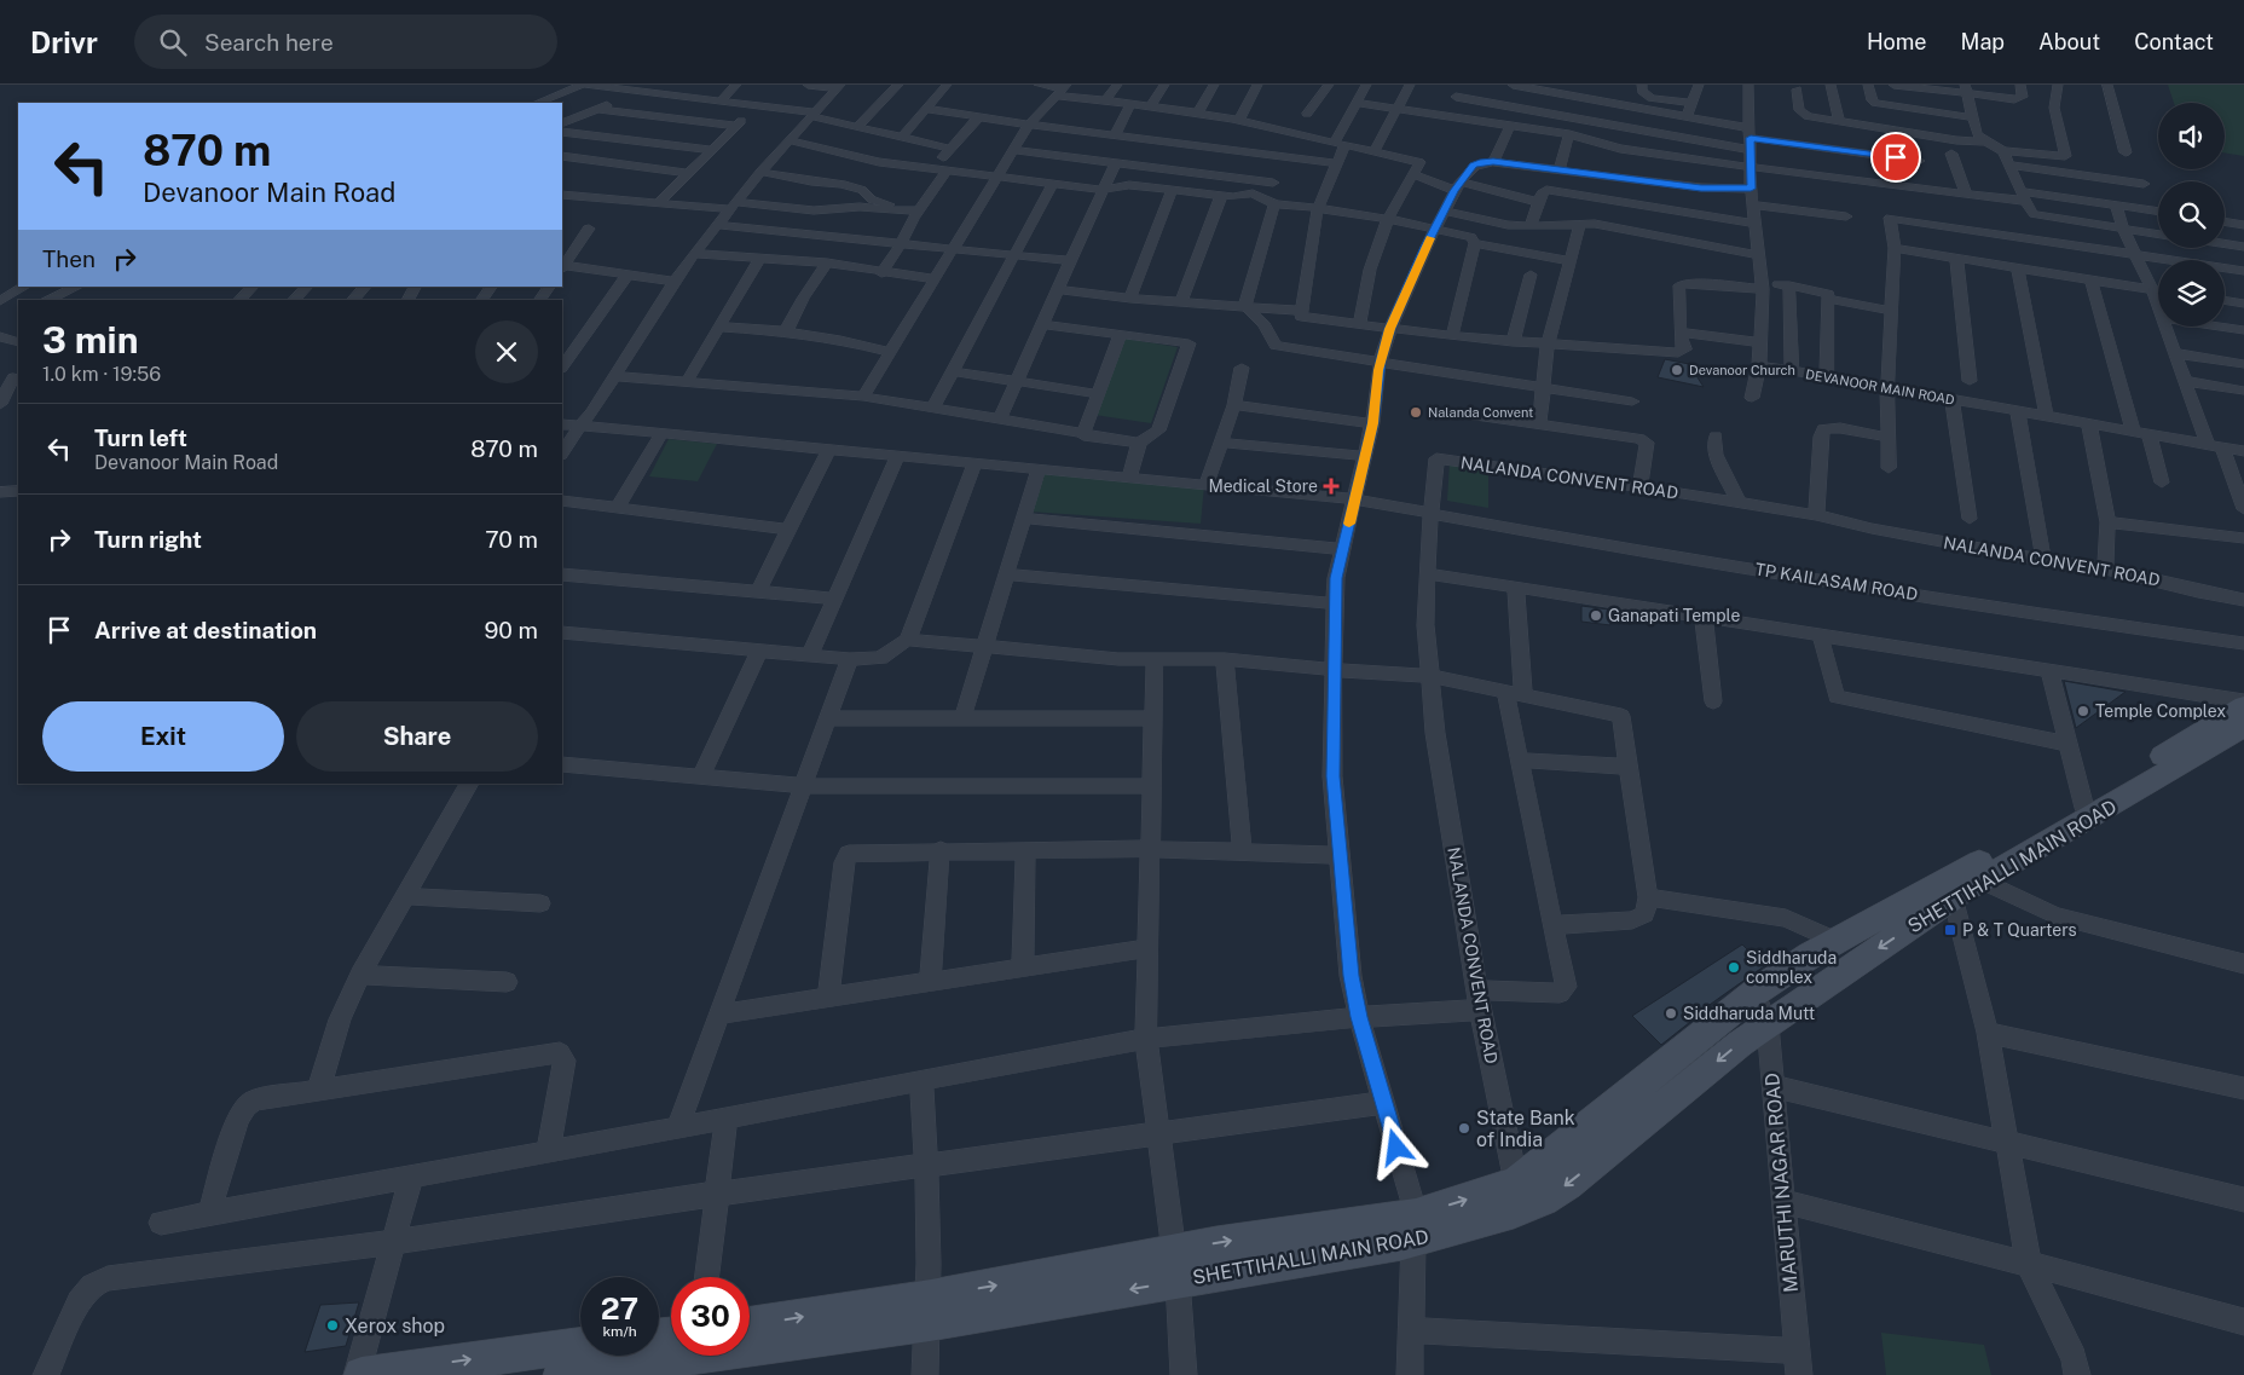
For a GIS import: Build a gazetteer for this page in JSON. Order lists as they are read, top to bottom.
{
  "streets": {
    "main road": ["SHETTIHALLI MAIN ROAD"],
    "street": [
      "DEVANOOR MAIN ROAD",
      "NALANDA CONVENT ROAD",
      "TP KAILASAM ROAD",
      "MARUTHI NAGAR ROAD"
    ]
  },
  "crossings": [
    ["NALANDA CONVENT ROAD", "TP KAILASAM ROAD"],
    ["NALANDA CONVENT ROAD", "SHETTIHALLI MAIN ROAD"],
    ["SHETTIHALLI MAIN ROAD", "MARUTHI NAGAR ROAD"]
  ],
  "places": {
    "other": [
      "Devanoor Church",
      "Nalanda Convent",
      "Ganapati Temple",
      "Temple Complex",
      "Siddharuda complex",
      "Siddharuda Mutt",
      "State Bank of India",
      "Xerox shop"
    ],
    "health": ["Medical Store"],
    "transit": ["P & T Quarters"]
  },
  "page": {
    "header": "Drivr",
    "search": "Search here",
    "nav": [
      "Home",
      "Map",
      "About",
      "Contact"
    ],
    "turn": ["870 m", "Devanoor Main Road"],
    "then": "Then",
    "heading": ["3 min", "1.0 km · 19:56"],
    "list": [
      {
        "name": "Turn left",
        "note": "Devanoor Main Road",
        "value": "870 m"
      },
      {
        "name": "Turn right",
        "value": "70 m"
      },
      {
        "name": "Arrive at destination",
        "value": "90 m"
      }
    ],
    "buttons": ["Exit", "Share"],
    "speed": "27 km/h",
    "limit": "30"
  }
}
